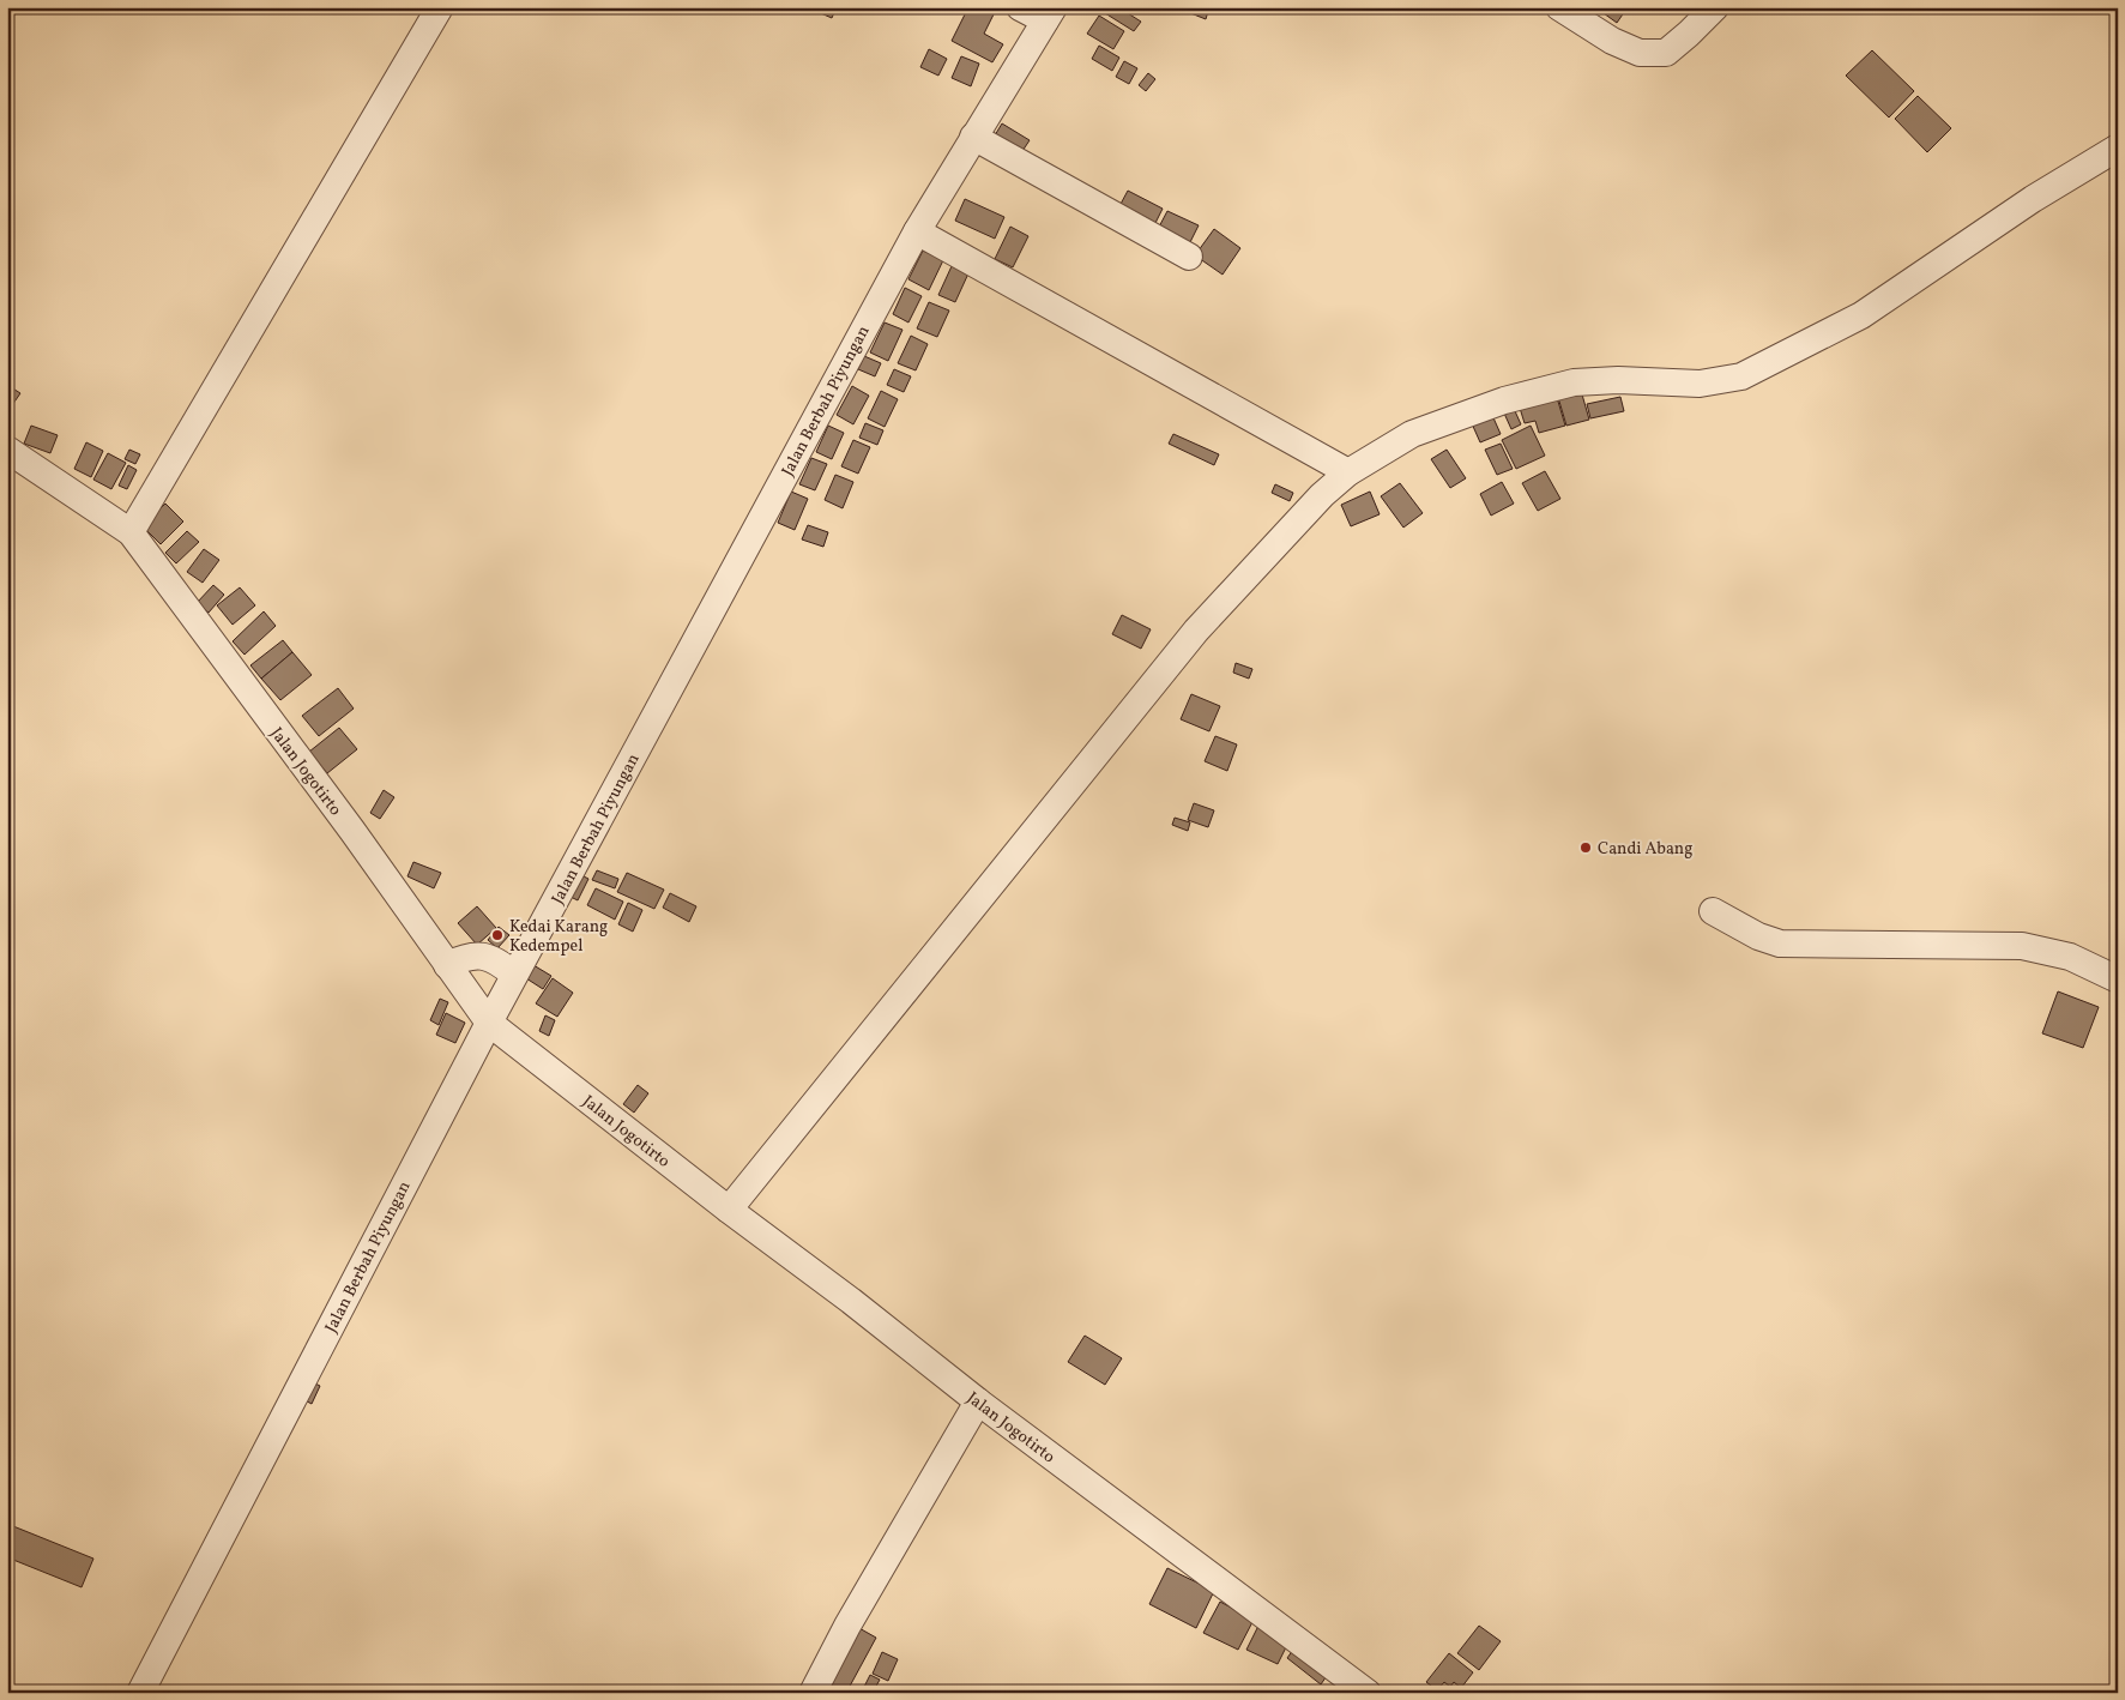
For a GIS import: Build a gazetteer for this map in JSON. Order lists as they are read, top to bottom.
{
  "streets": {
    "street": ["Jalan Berbah Piyungan", "Jalan Jogotirto"]
  },
  "crossings": [
    ["Jalan Berbah Piyungan", "Jalan Jogotirto"]
  ],
  "places": ["Candi Abang", "Kedai Karang Kedempel"]
}
